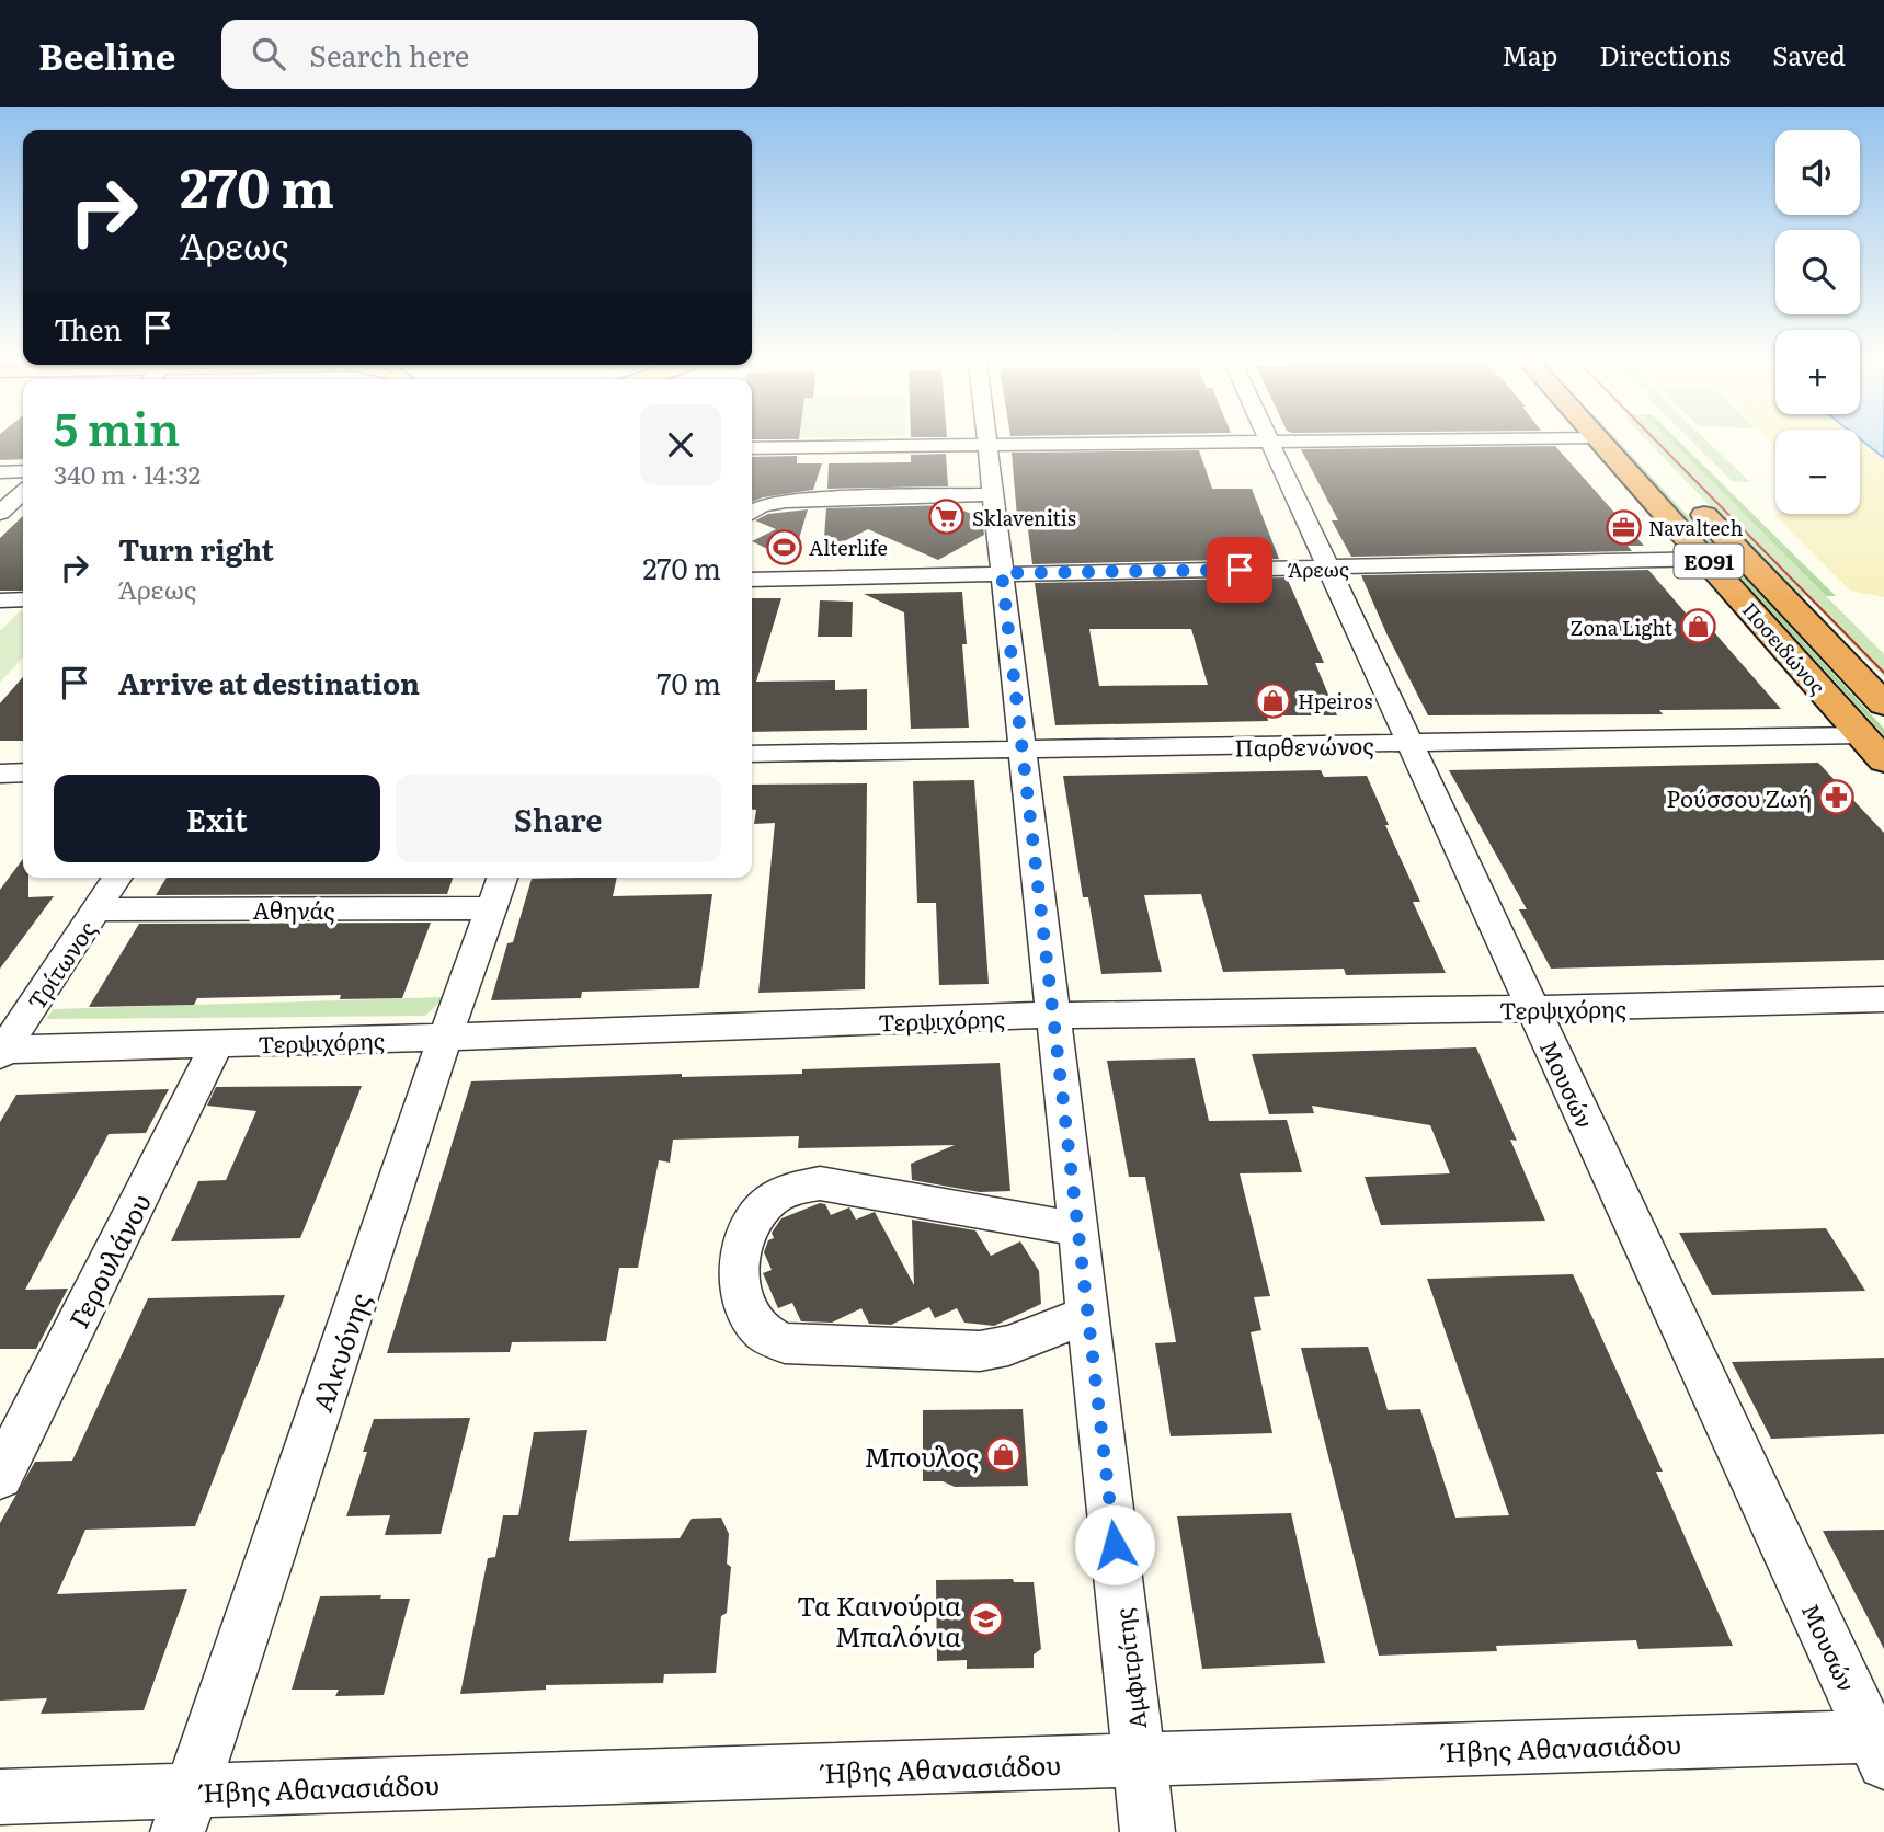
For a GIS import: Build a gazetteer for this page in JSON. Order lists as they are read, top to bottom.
{
  "streets": {
    "highway": ["ΕΟ91", "Ποσειδώνος"],
    "street": [
      "Άρεως",
      "Παρθενώνος",
      "Αθηνάς",
      "Τρίτωνος",
      "Τερψιχόρης",
      "Μουσών",
      "Γερουλάνου",
      "Αλκυόνης",
      "Αμφιτρίτης",
      "Ήβης Αθανασιάδου"
    ]
  },
  "crossings": [
    ["Άρεως", "Ποσειδώνος"],
    ["Άρεως", "Μουσών"],
    ["Άρεως", "Αμφιτρίτης"],
    ["Ποσειδώνος", "Παρθενώνος"],
    ["Παρθενώνος", "Μουσών"],
    ["Παρθενώνος", "Αμφιτρίτης"],
    ["Αθηνάς", "Τρίτωνος"],
    ["Αθηνάς", "Αλκυόνης"],
    ["Τρίτωνος", "Τερψιχόρης"],
    ["Τερψιχόρης", "Μουσών"],
    ["Τερψιχόρης", "Γερουλάνου"],
    ["Τερψιχόρης", "Αλκυόνης"],
    ["Τερψιχόρης", "Αμφιτρίτης"],
    ["Μουσών", "Ήβης Αθανασιάδου"],
    ["Αλκυόνης", "Ήβης Αθανασιάδου"],
    ["Αμφιτρίτης", "Ήβης Αθανασιάδου"]
  ],
  "places": {
    "supermarket": ["Sklavenitis"],
    "office": ["Navaltech"],
    "sports": ["Alterlife"],
    "shop": ["Zona Light", "Hpeiros", "Μπουλος"],
    "pharmacy": ["Ρούσσου Ζωή"],
    "school or university": ["Τα Καινούρια Μπαλόνια"]
  },
  "page": {
    "header": "Beeline",
    "search": "Search here",
    "nav": ["Map", "Directions", "Saved"],
    "map_buttons": ["+", "−"],
    "turn": ["270 m", "Άρεως"],
    "then": "Then",
    "heading": ["5 min", "340 m · 14:32"],
    "list": [
      {
        "name": "Turn right",
        "note": "Άρεως",
        "value": "270 m"
      },
      {
        "name": "Arrive at destination",
        "value": "70 m"
      }
    ],
    "buttons": ["Exit", "Share"]
  }
}
